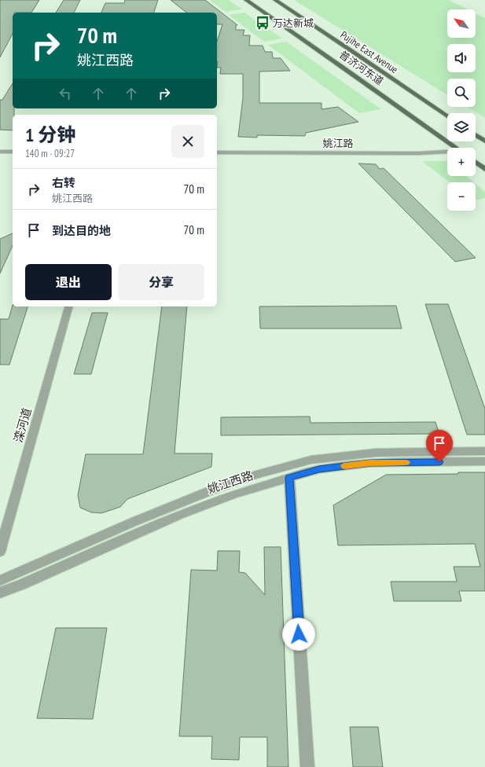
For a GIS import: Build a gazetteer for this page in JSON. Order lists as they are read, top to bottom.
{
  "streets": {
    "main road": ["Pujihe East Avenue", "普济河东道"],
    "street": ["姚江路", "滦河道", "姚江西路"]
  },
  "places": {
    "bus stop": ["万达新城"]
  },
  "north": "top left",
  "page": {
    "map_buttons": ["+", "−"],
    "turn": ["70 m", "姚江西路"],
    "heading": ["1 分钟", "140 m · 09:27"],
    "list": [
      {
        "name": "右转",
        "note": "姚江西路",
        "value": "70 m"
      },
      {
        "name": "到达目的地",
        "value": "70 m"
      }
    ],
    "buttons": ["退出", "分享"]
  }
}
